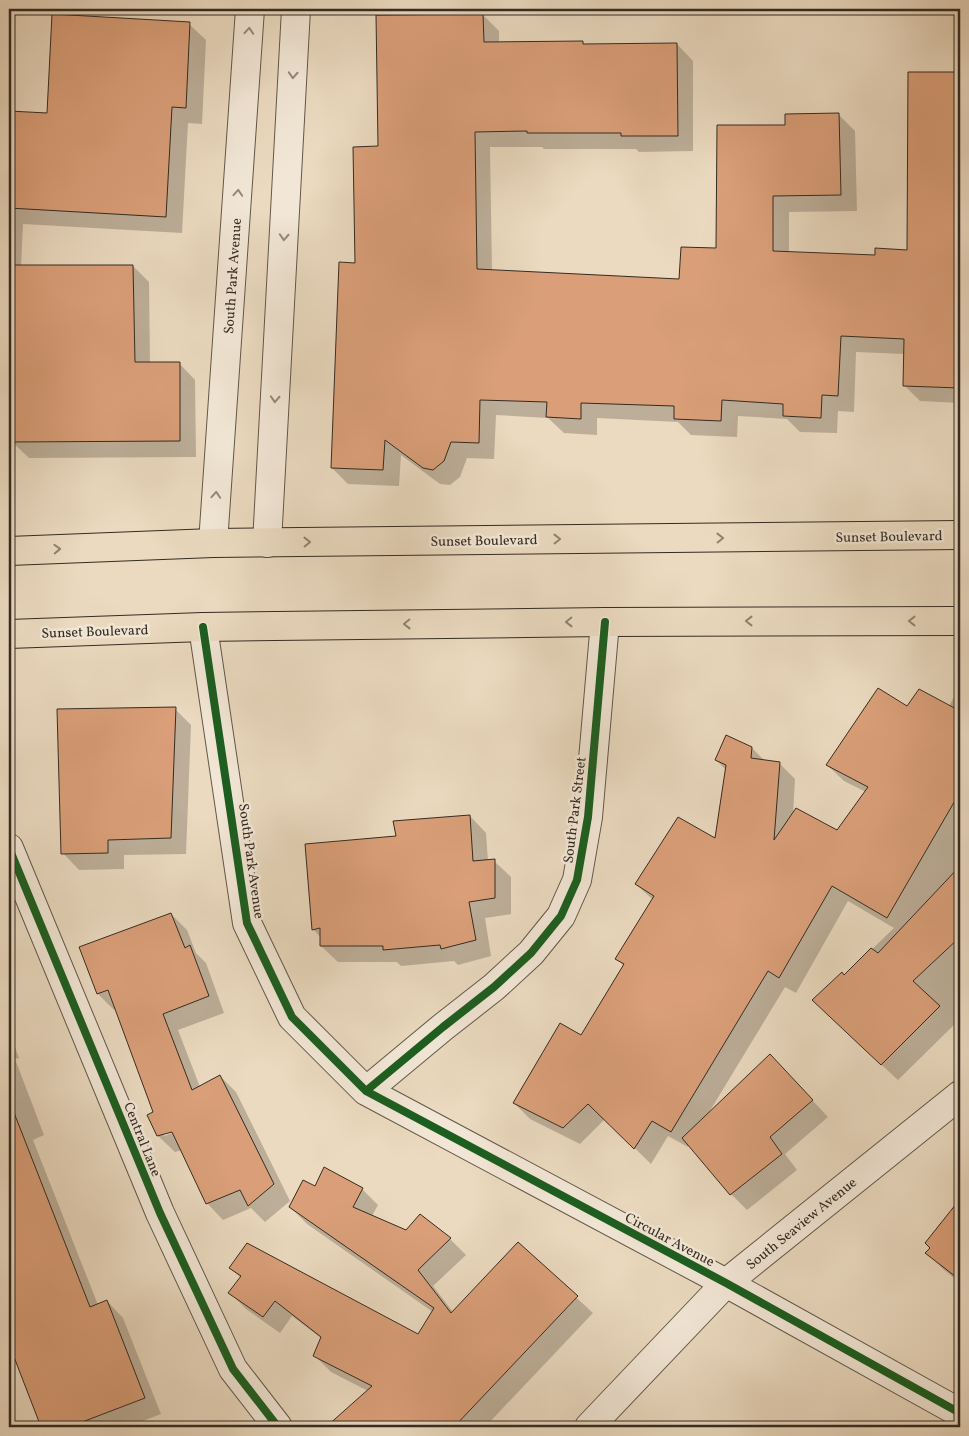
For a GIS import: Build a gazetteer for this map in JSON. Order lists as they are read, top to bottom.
{
  "streets": {
    "main road": ["Sunset Boulevard"],
    "street": [
      "South Park Avenue",
      "South Park Street",
      "Central Lane",
      "South Seaview Avenue",
      "Circular Avenue"
    ]
  },
  "crossings": [
    ["South Park Avenue", "Sunset Boulevard"],
    ["South Park Avenue", "South Park Street"],
    ["South Park Avenue", "Circular Avenue"],
    ["Sunset Boulevard", "South Park Street"],
    ["South Park Street", "Circular Avenue"],
    ["South Seaview Avenue", "Circular Avenue"]
  ]
}
